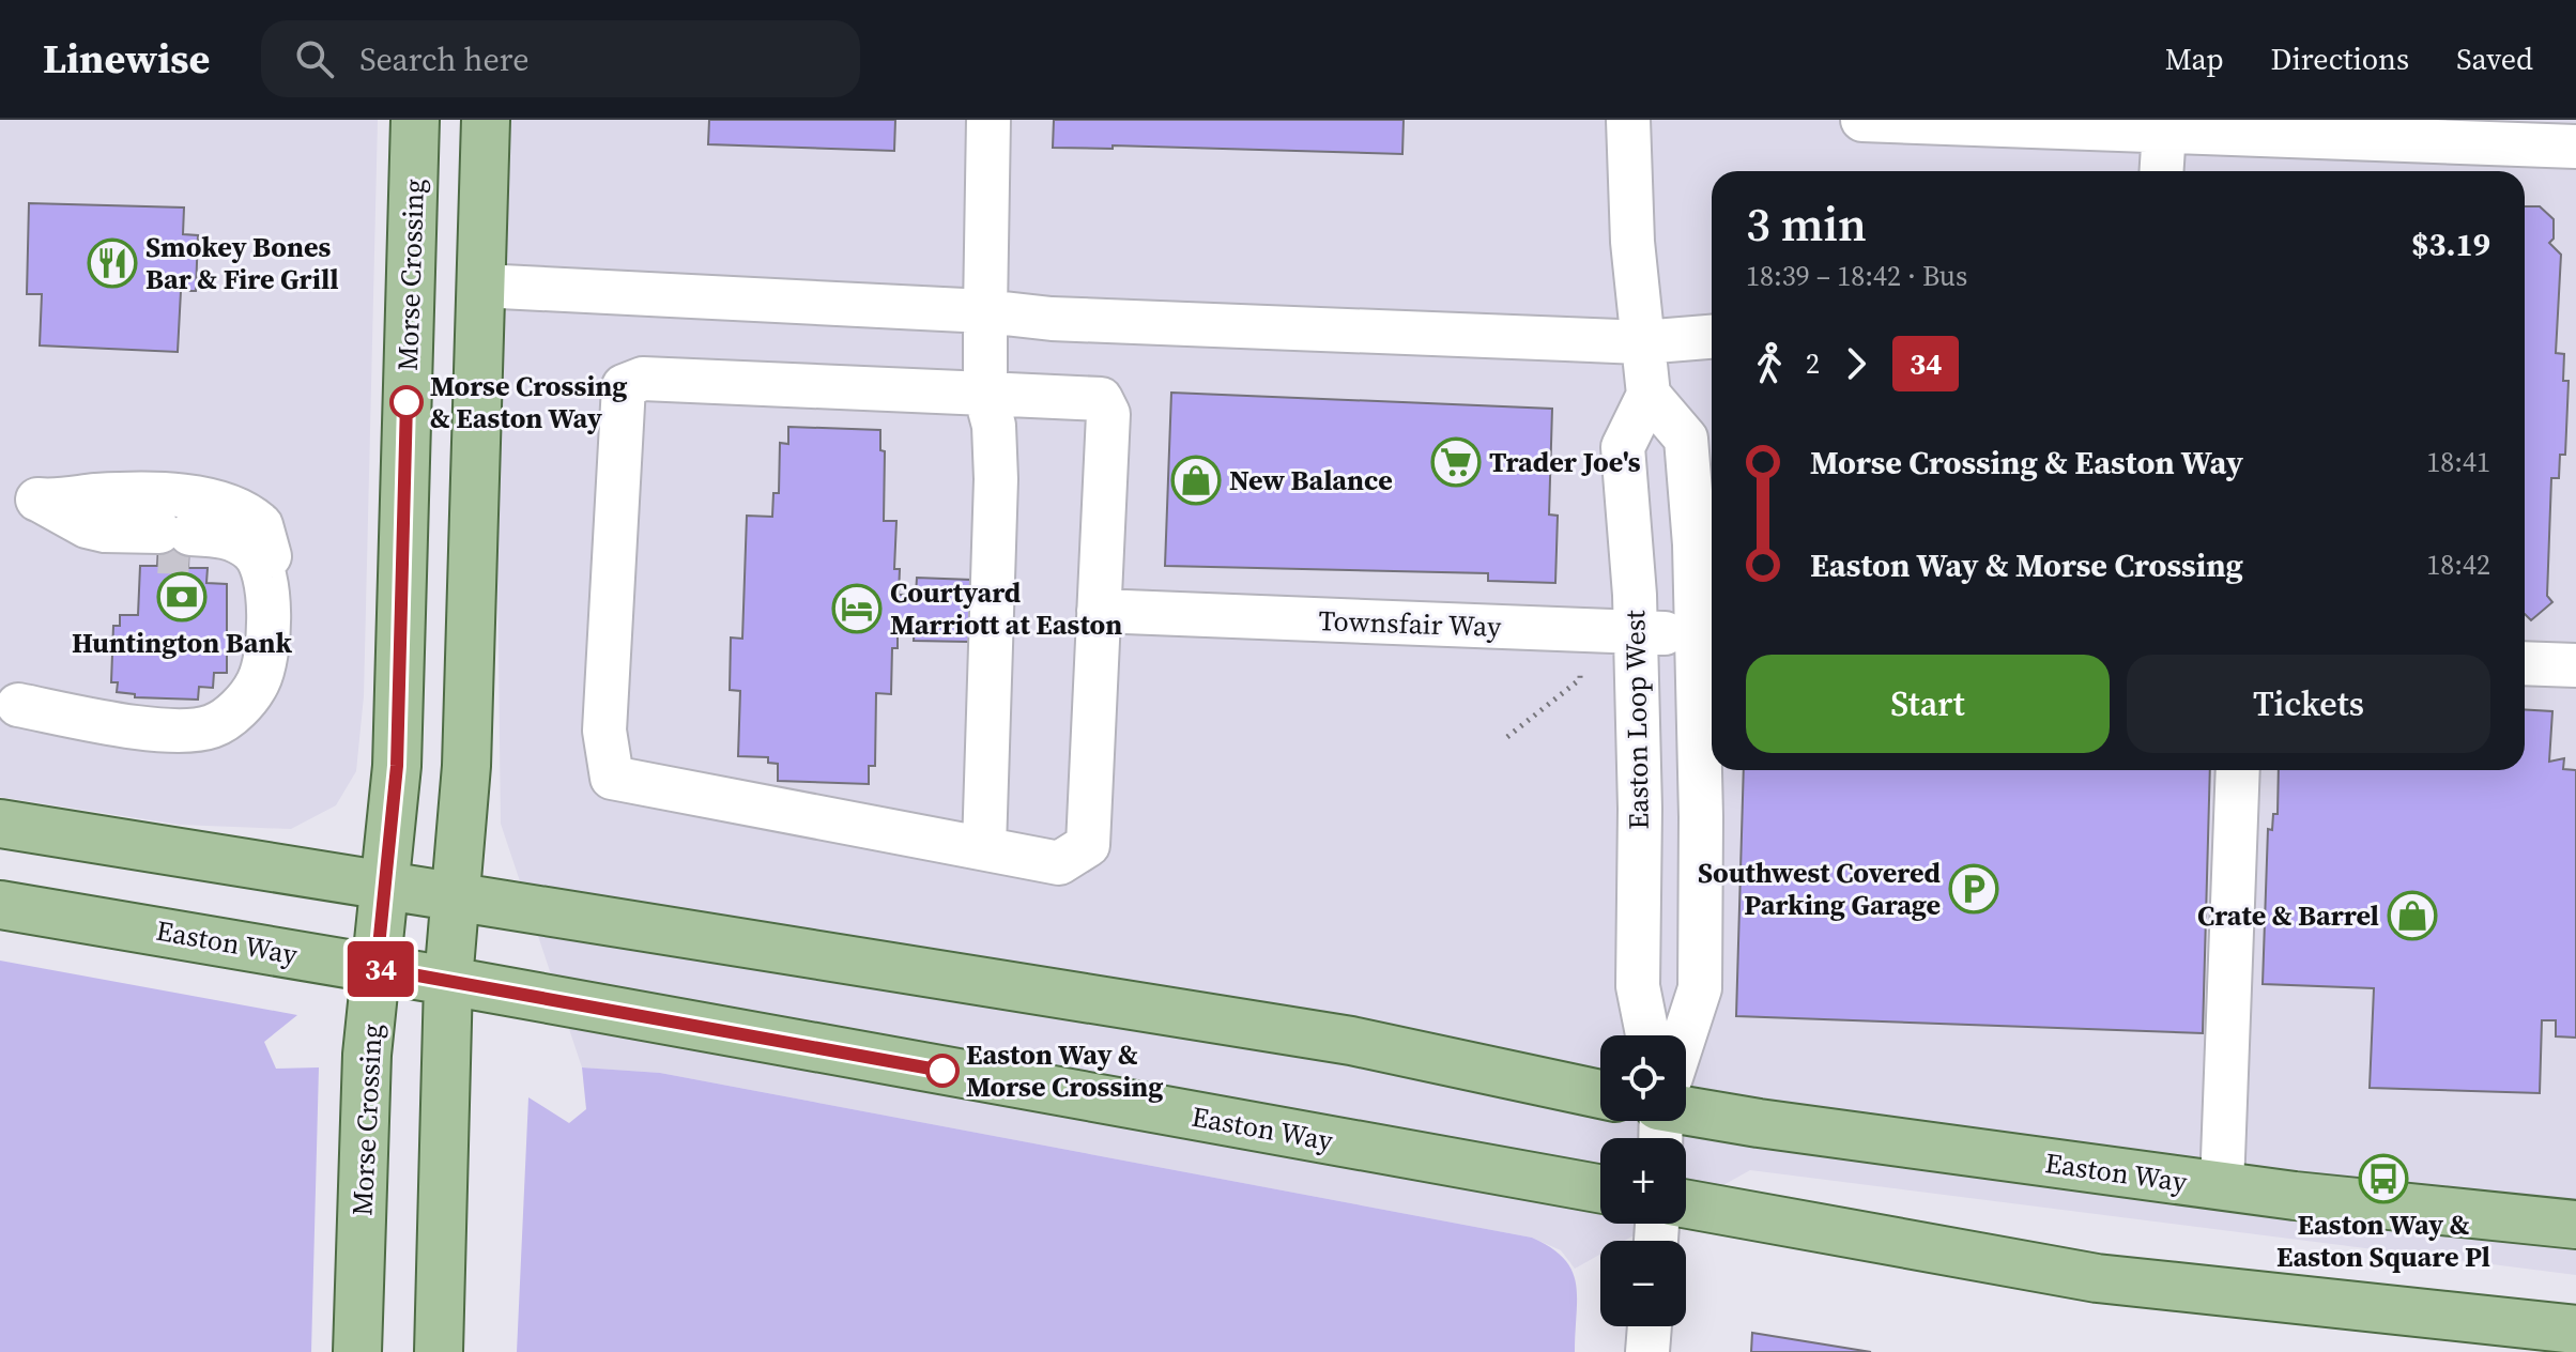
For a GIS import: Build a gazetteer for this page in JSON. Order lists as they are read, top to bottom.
{
  "streets": {
    "main road": ["Morse Crossing", "Easton Way"],
    "street": ["Townsfair Way", "Easton Loop West"]
  },
  "crossings": [
    ["Morse Crossing", "Easton Way"],
    ["Townsfair Way", "Easton Loop West"]
  ],
  "places": {
    "restaurant": ["Smokey Bones Bar & Fire Grill"],
    "other": ["Morse Crossing & Easton Way", "Easton Way & Morse Crossing"],
    "supermarket": ["Trader Joe's"],
    "shop": ["New Balance", "Crate & Barrel"],
    "bank": ["Huntington Bank"],
    "hotel": ["Courtyard Marriott at Easton"],
    "parking": ["Southwest Covered Parking Garage"],
    "bus stop": ["Easton Way & Easton Square Pl"]
  },
  "lines": ["bus line 34"],
  "page": {
    "header": "Linewise",
    "search": "Search here",
    "nav": ["Map", "Directions", "Saved"],
    "on_map": "34",
    "heading": ["3 min", "18:39 – 18:42 · Bus", "$3.19"],
    "legs": ["2", "34"],
    "list": [
      {
        "name": "Morse Crossing & Easton Way",
        "value": "18:41"
      },
      {
        "name": "Easton Way & Morse Crossing",
        "value": "18:42"
      }
    ],
    "buttons": ["Start", "Tickets"],
    "map_buttons": ["+", "−"]
  }
}
